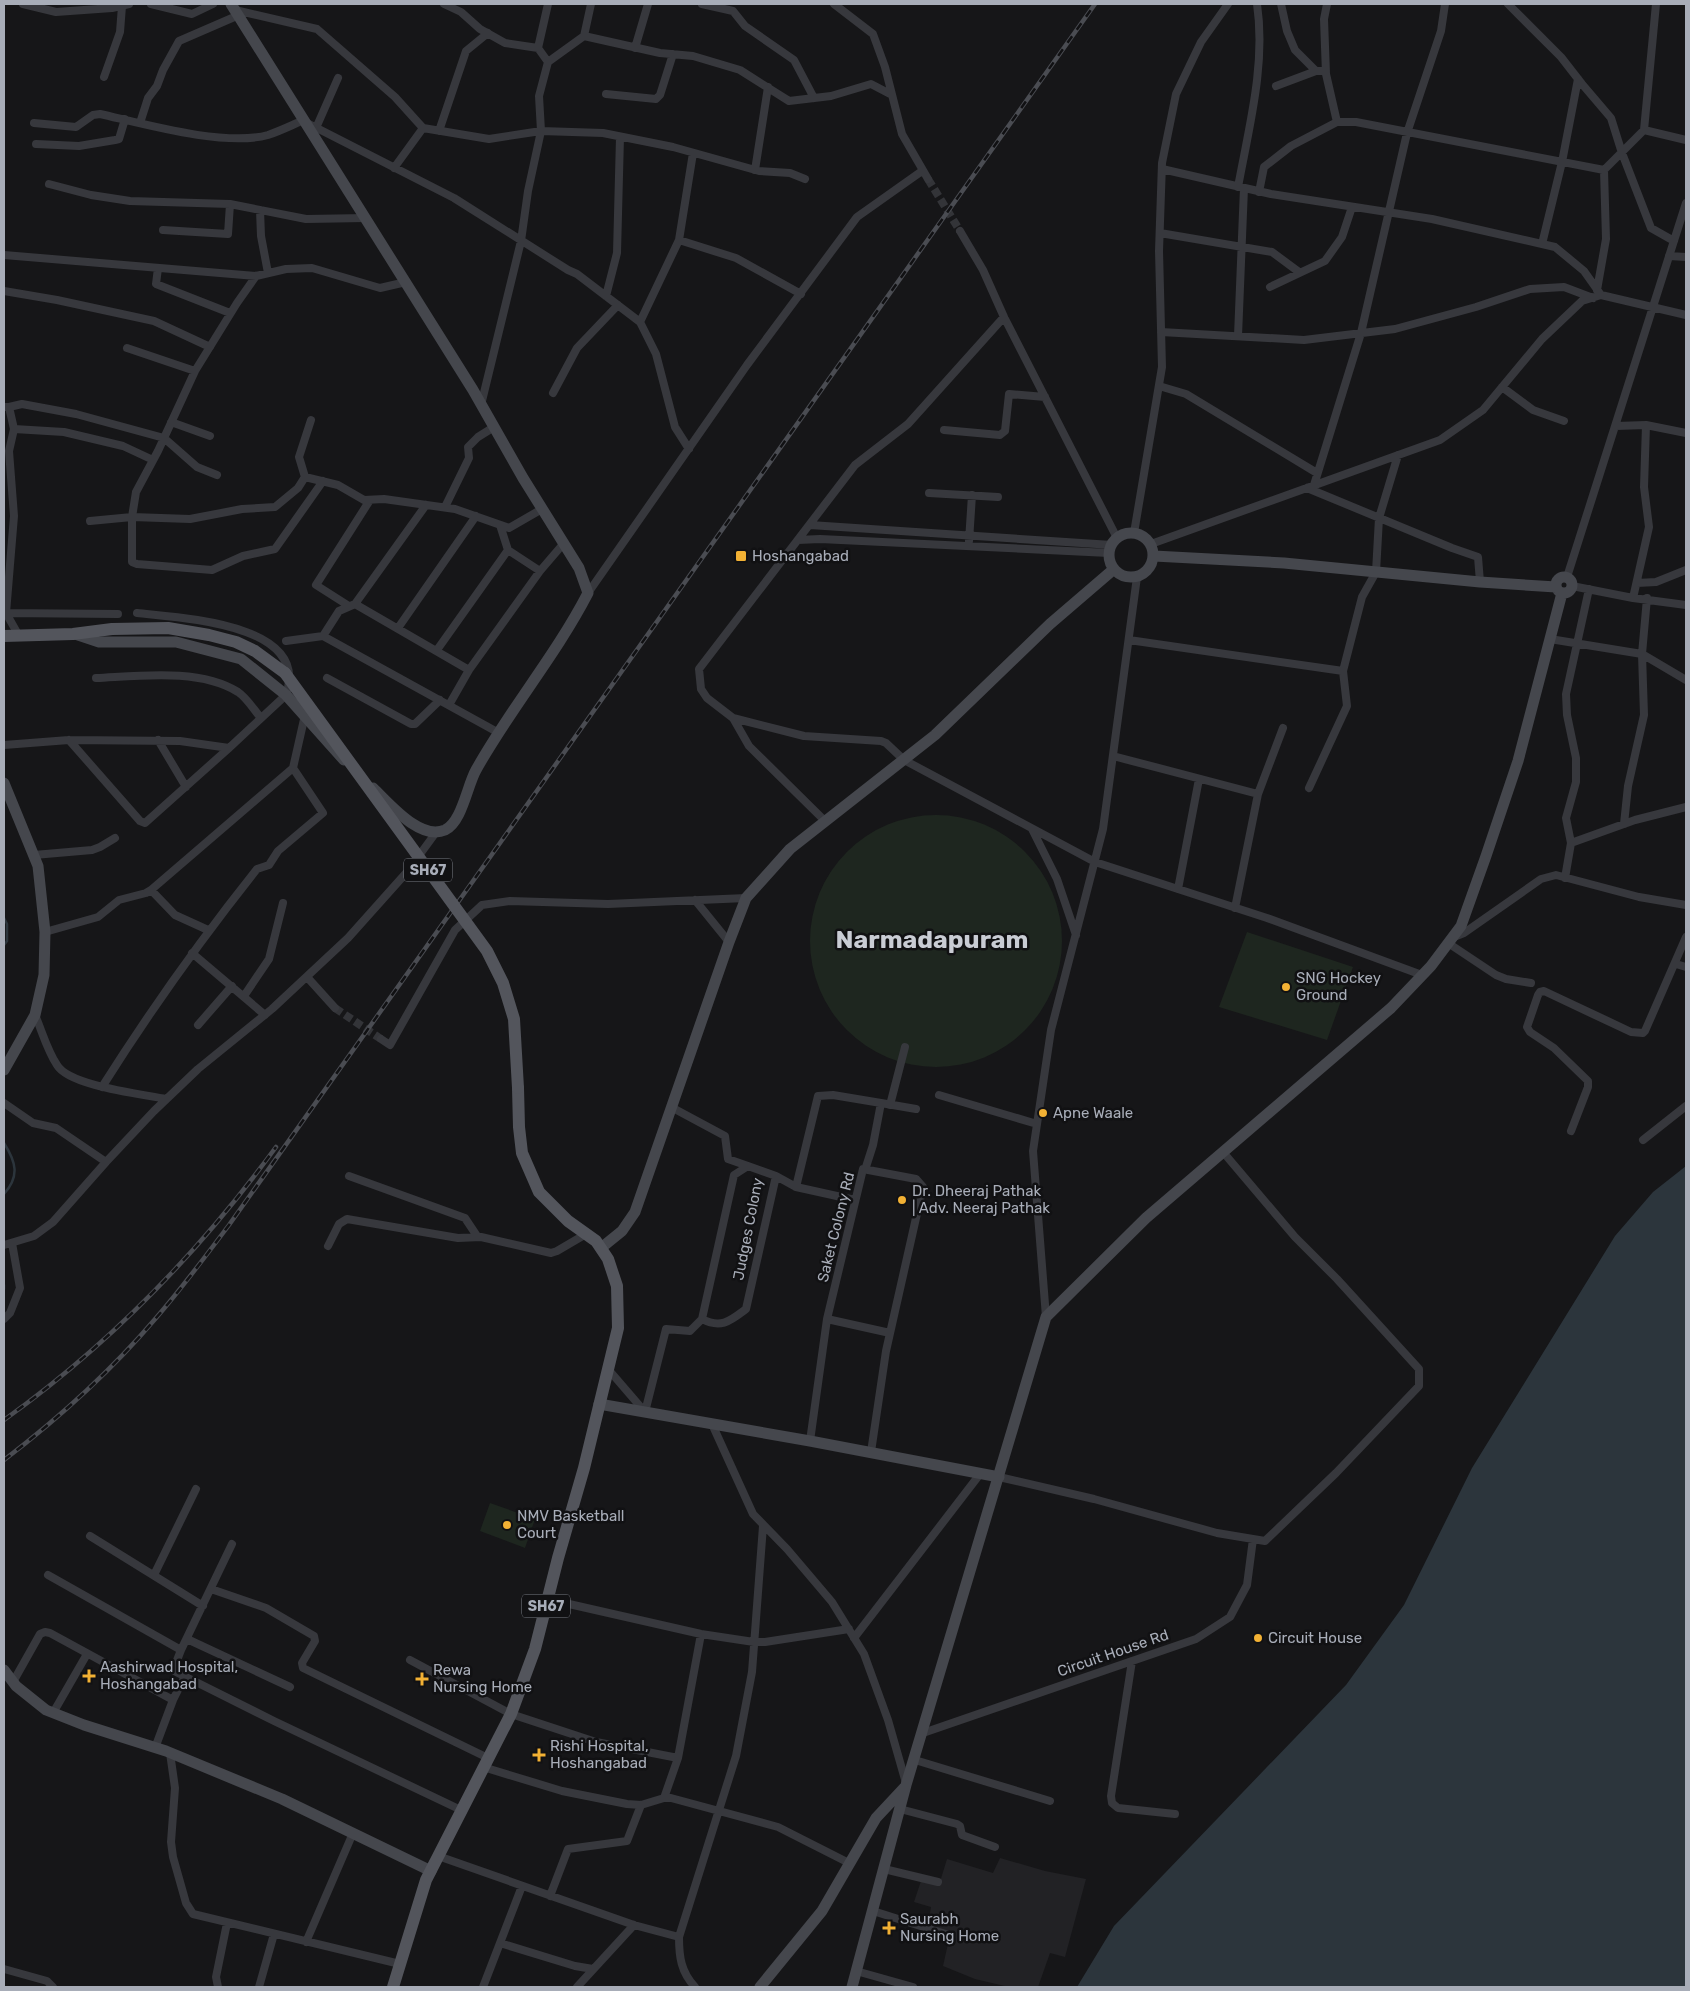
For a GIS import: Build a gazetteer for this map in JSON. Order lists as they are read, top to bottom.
{
  "streets": {
    "main road": ["SH67"],
    "street": ["Saket Colony Rd", "Judges Colony", "Circuit House Rd"]
  },
  "districts": ["Narmadapuram"],
  "places": {
    "transit": ["Hoshangabad"],
    "other": [
      "SNG Hockey Ground",
      "Apne Waale",
      "Dr. Dheeraj Pathak | Adv. Neeraj Pathak",
      "NMV Basketball Court",
      "Circuit House"
    ],
    "health": [
      "Aashirwad Hospital, Hoshangabad",
      "Rewa Nursing Home",
      "Rishi Hospital, Hoshangabad",
      "Saurabh Nursing Home"
    ]
  }
}
